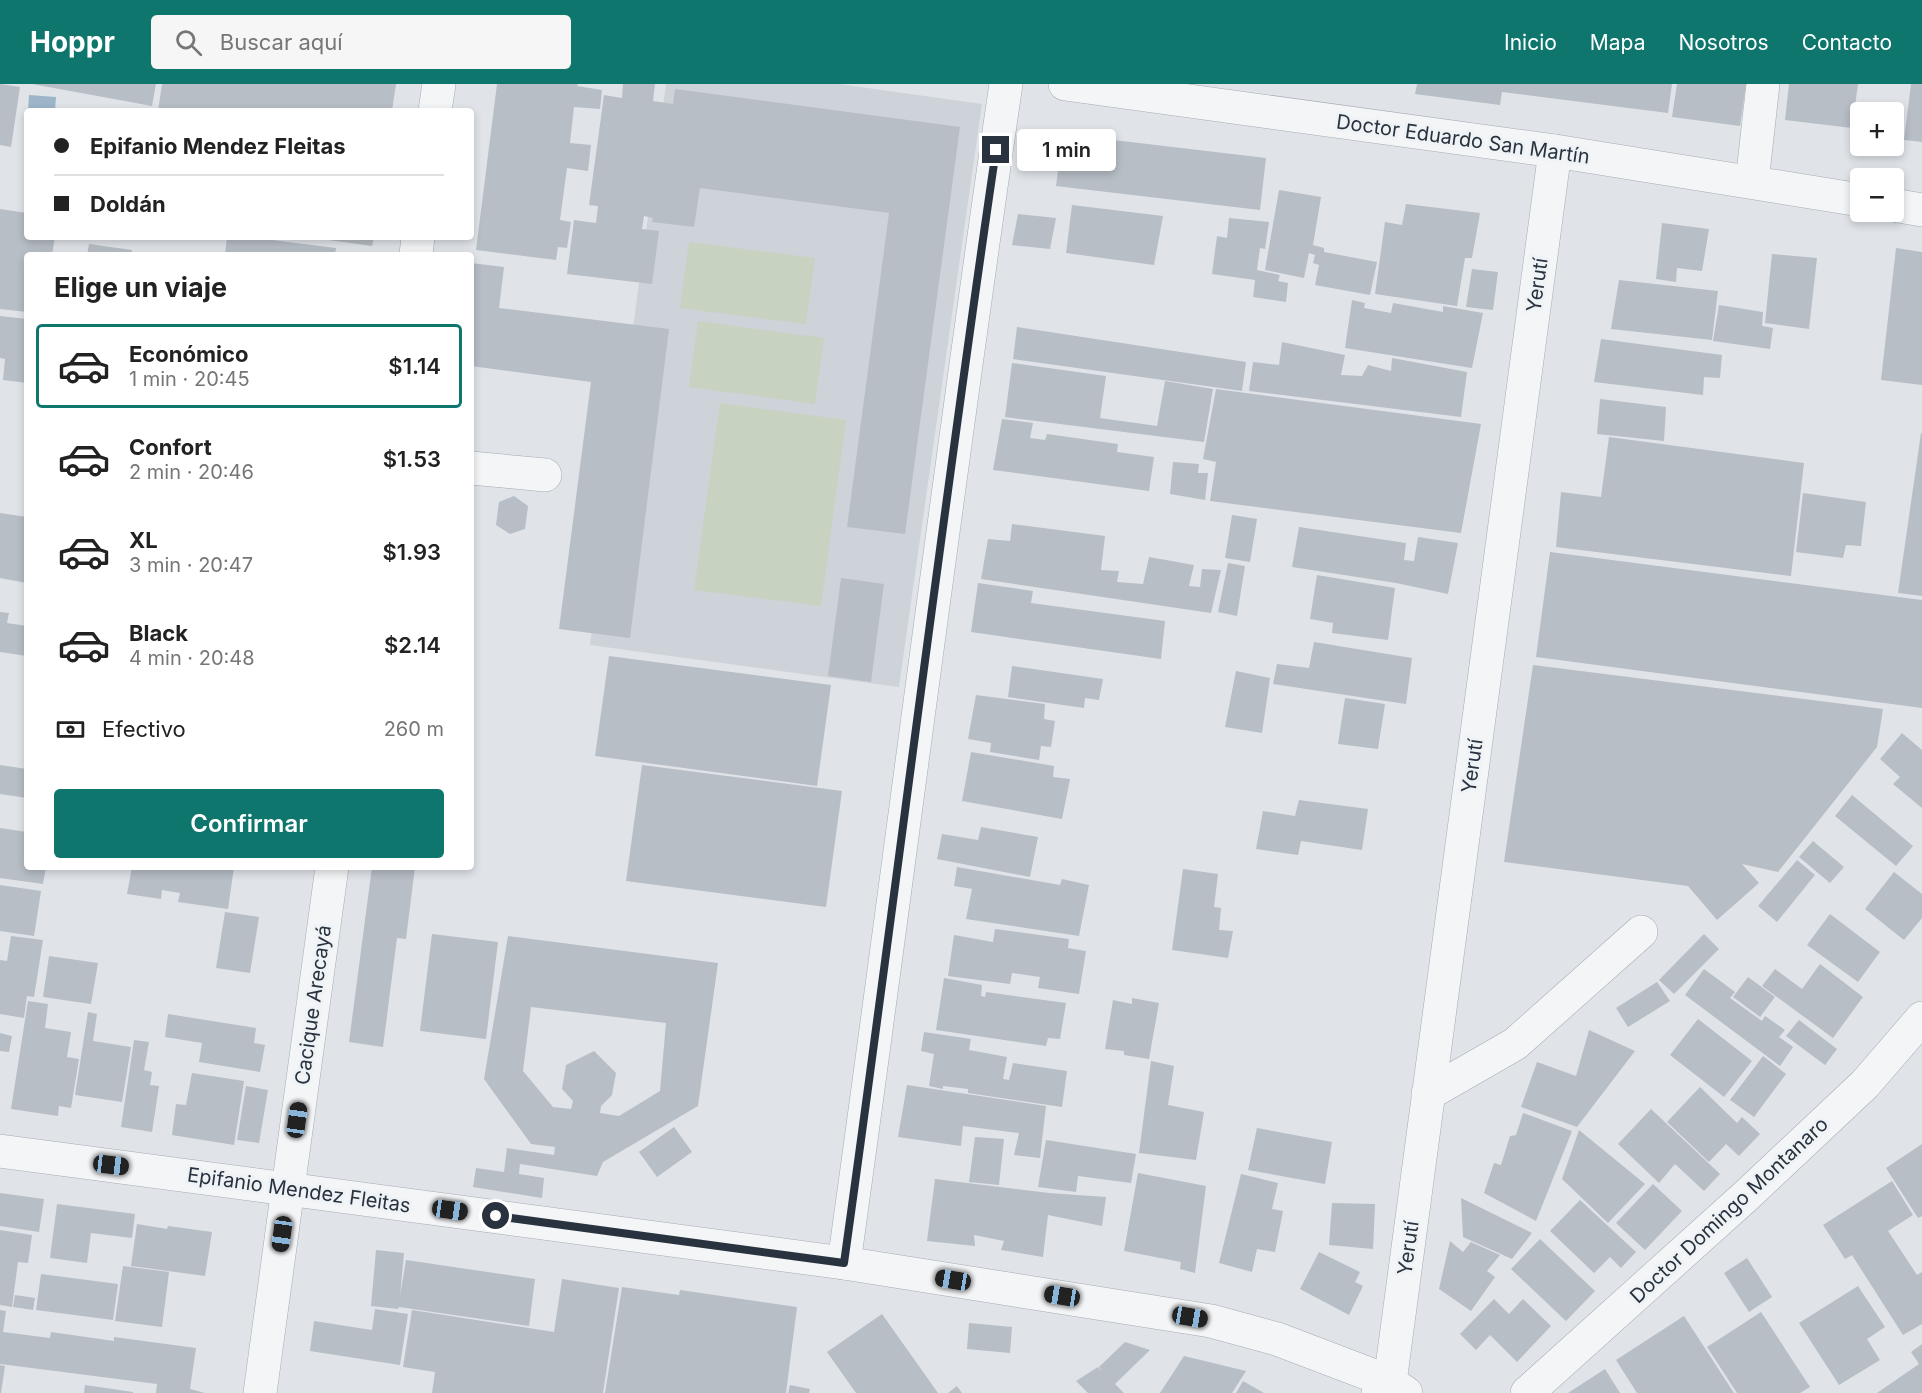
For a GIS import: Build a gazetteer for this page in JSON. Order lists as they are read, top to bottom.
{
  "streets": {
    "street": [
      "Doctor Eduardo San Martín",
      "Yerutí",
      "Cacique Arecayá",
      "Epifanio Mendez Fleitas",
      "Doctor Domingo Montanaro"
    ]
  },
  "crossings": [
    ["Doctor Eduardo San Martín", "Yerutí"],
    ["Yerutí", "Epifanio Mendez Fleitas"],
    ["Cacique Arecayá", "Epifanio Mendez Fleitas"]
  ],
  "page": {
    "header": "Hoppr",
    "search": "Buscar aquí",
    "nav": [
      "Inicio",
      "Mapa",
      "Nosotros",
      "Contacto"
    ],
    "map_buttons": ["+", "−"],
    "banner": ["Epifanio Mendez Fleitas", "Doldán"],
    "bubble": "1 min",
    "heading": "Elige un viaje",
    "list": [
      {
        "name": "Económico",
        "note": "1 min · 20:45",
        "value": "$1.14"
      },
      {
        "name": "Confort",
        "note": "2 min · 20:46",
        "value": "$1.53"
      },
      {
        "name": "XL",
        "note": "3 min · 20:47",
        "value": "$1.93"
      },
      {
        "name": "Black",
        "note": "4 min · 20:48",
        "value": "$2.14"
      }
    ],
    "pay": ["Efectivo", "260 m"],
    "buttons": "Confirmar"
  }
}
